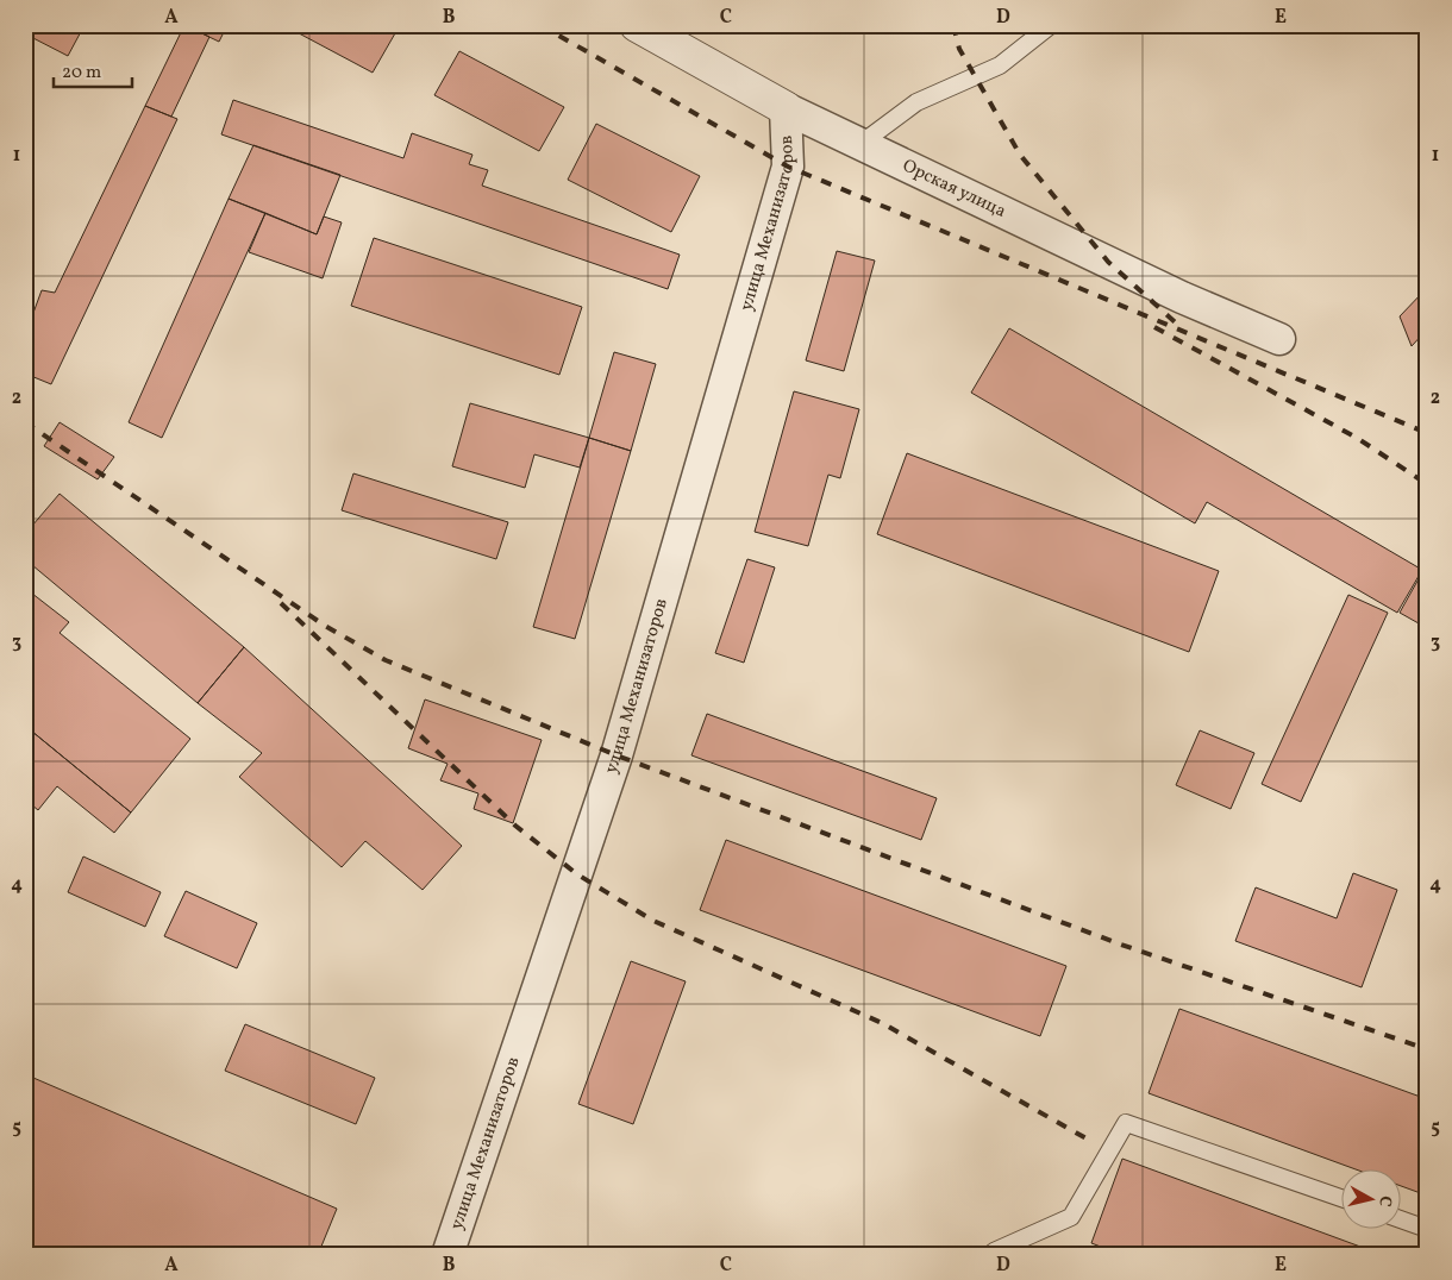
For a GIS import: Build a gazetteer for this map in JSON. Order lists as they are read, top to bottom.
{
  "streets": {
    "street": ["Орская улица", "улица Механизаторов"]
  },
  "crossings": [
    ["Орская улица", "улица Механизаторов"]
  ],
  "scale_bar": "20 m",
  "north": "right",
  "grid": {
    "columns": [
      "A",
      "B",
      "C",
      "D",
      "E"
    ],
    "rows": [
      "1",
      "2",
      "3",
      "4",
      "5"
    ]
  }
}
